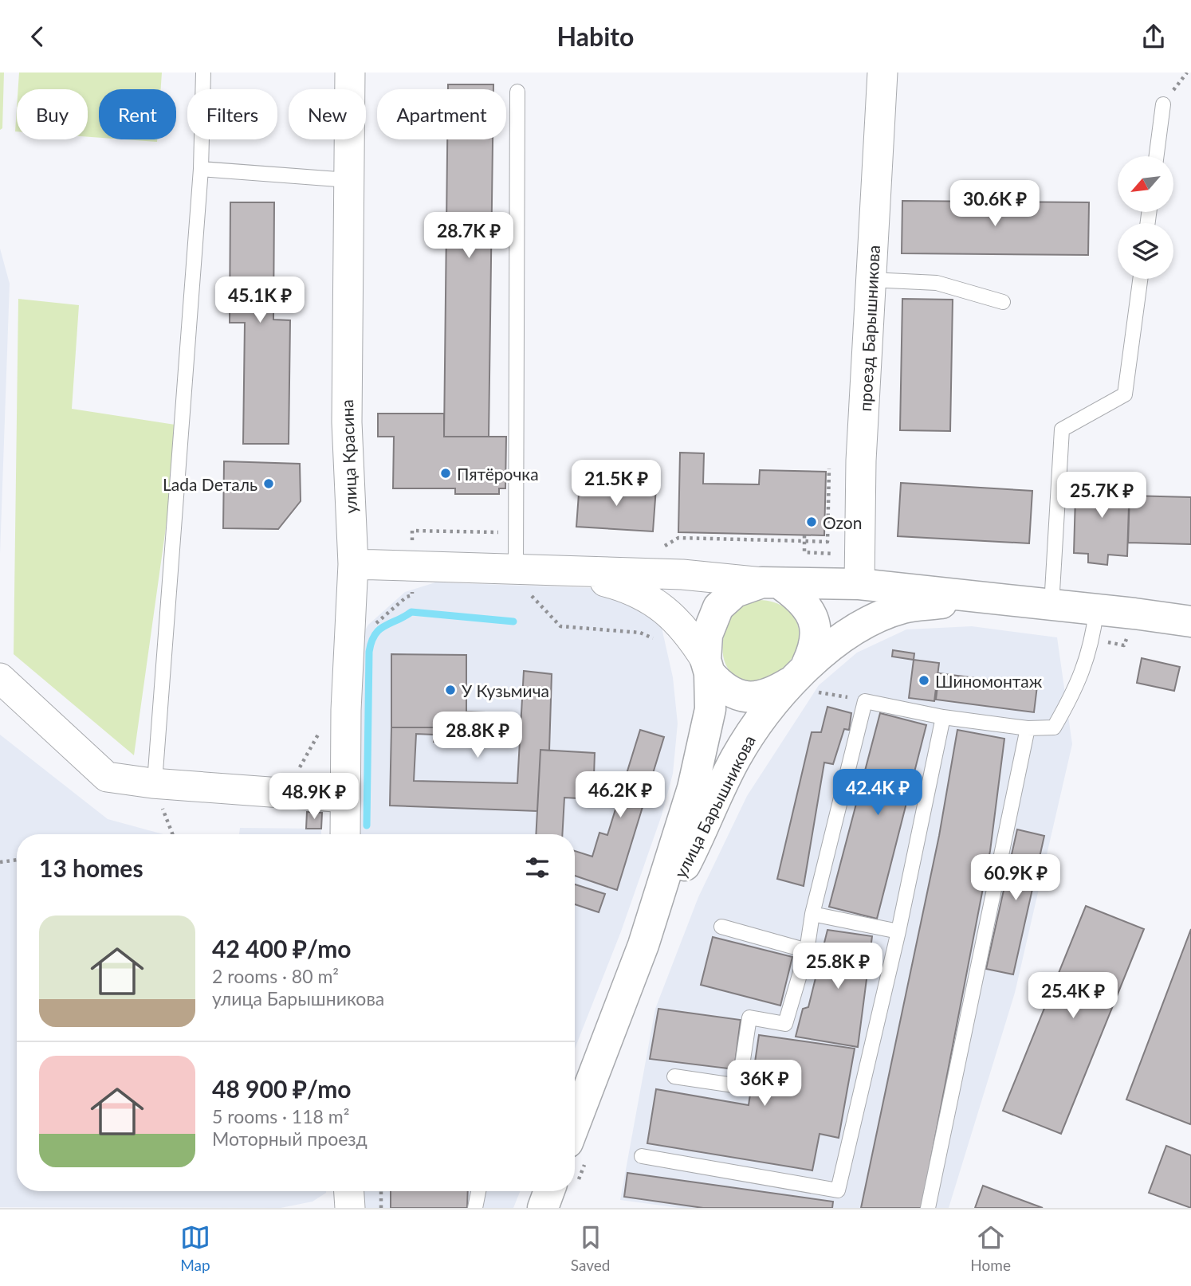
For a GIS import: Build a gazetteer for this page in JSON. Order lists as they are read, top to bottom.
{
  "streets": {
    "main road": ["улица Барышникова"],
    "street": ["проезд Барышникова", "улица Красина"]
  },
  "crossings": [
    ["проезд Барышникова", "улица Барышникова"]
  ],
  "places": [
    "Пятёрочка",
    "Lada Dеталь",
    "Ozon",
    "Шиномонтаж",
    "У Кузьмича"
  ],
  "north": "bottom left",
  "page": {
    "header": "Habito",
    "chip": [
      "Buy",
      "Rent",
      "Filters",
      "New",
      "Apartment"
    ],
    "price": [
      "30.6K ₽",
      "28.7K ₽",
      "45.1K ₽",
      "21.5K ₽",
      "25.7K ₽",
      "28.8K ₽",
      "42.4K ₽",
      "46.2K ₽",
      "48.9K ₽",
      "60.9K ₽",
      "25.8K ₽",
      "25.4K ₽",
      "36K ₽"
    ],
    "heading": "13 homes",
    "list": [
      {
        "name": "42 400 ₽/mo",
        "note": "2 rooms · 80 m² · улица Барышникова"
      },
      {
        "name": "48 900 ₽/mo",
        "note": "5 rooms · 118 m² · Моторный проезд"
      }
    ],
    "tabs": ["Map", "Saved", "Home"]
  }
}
